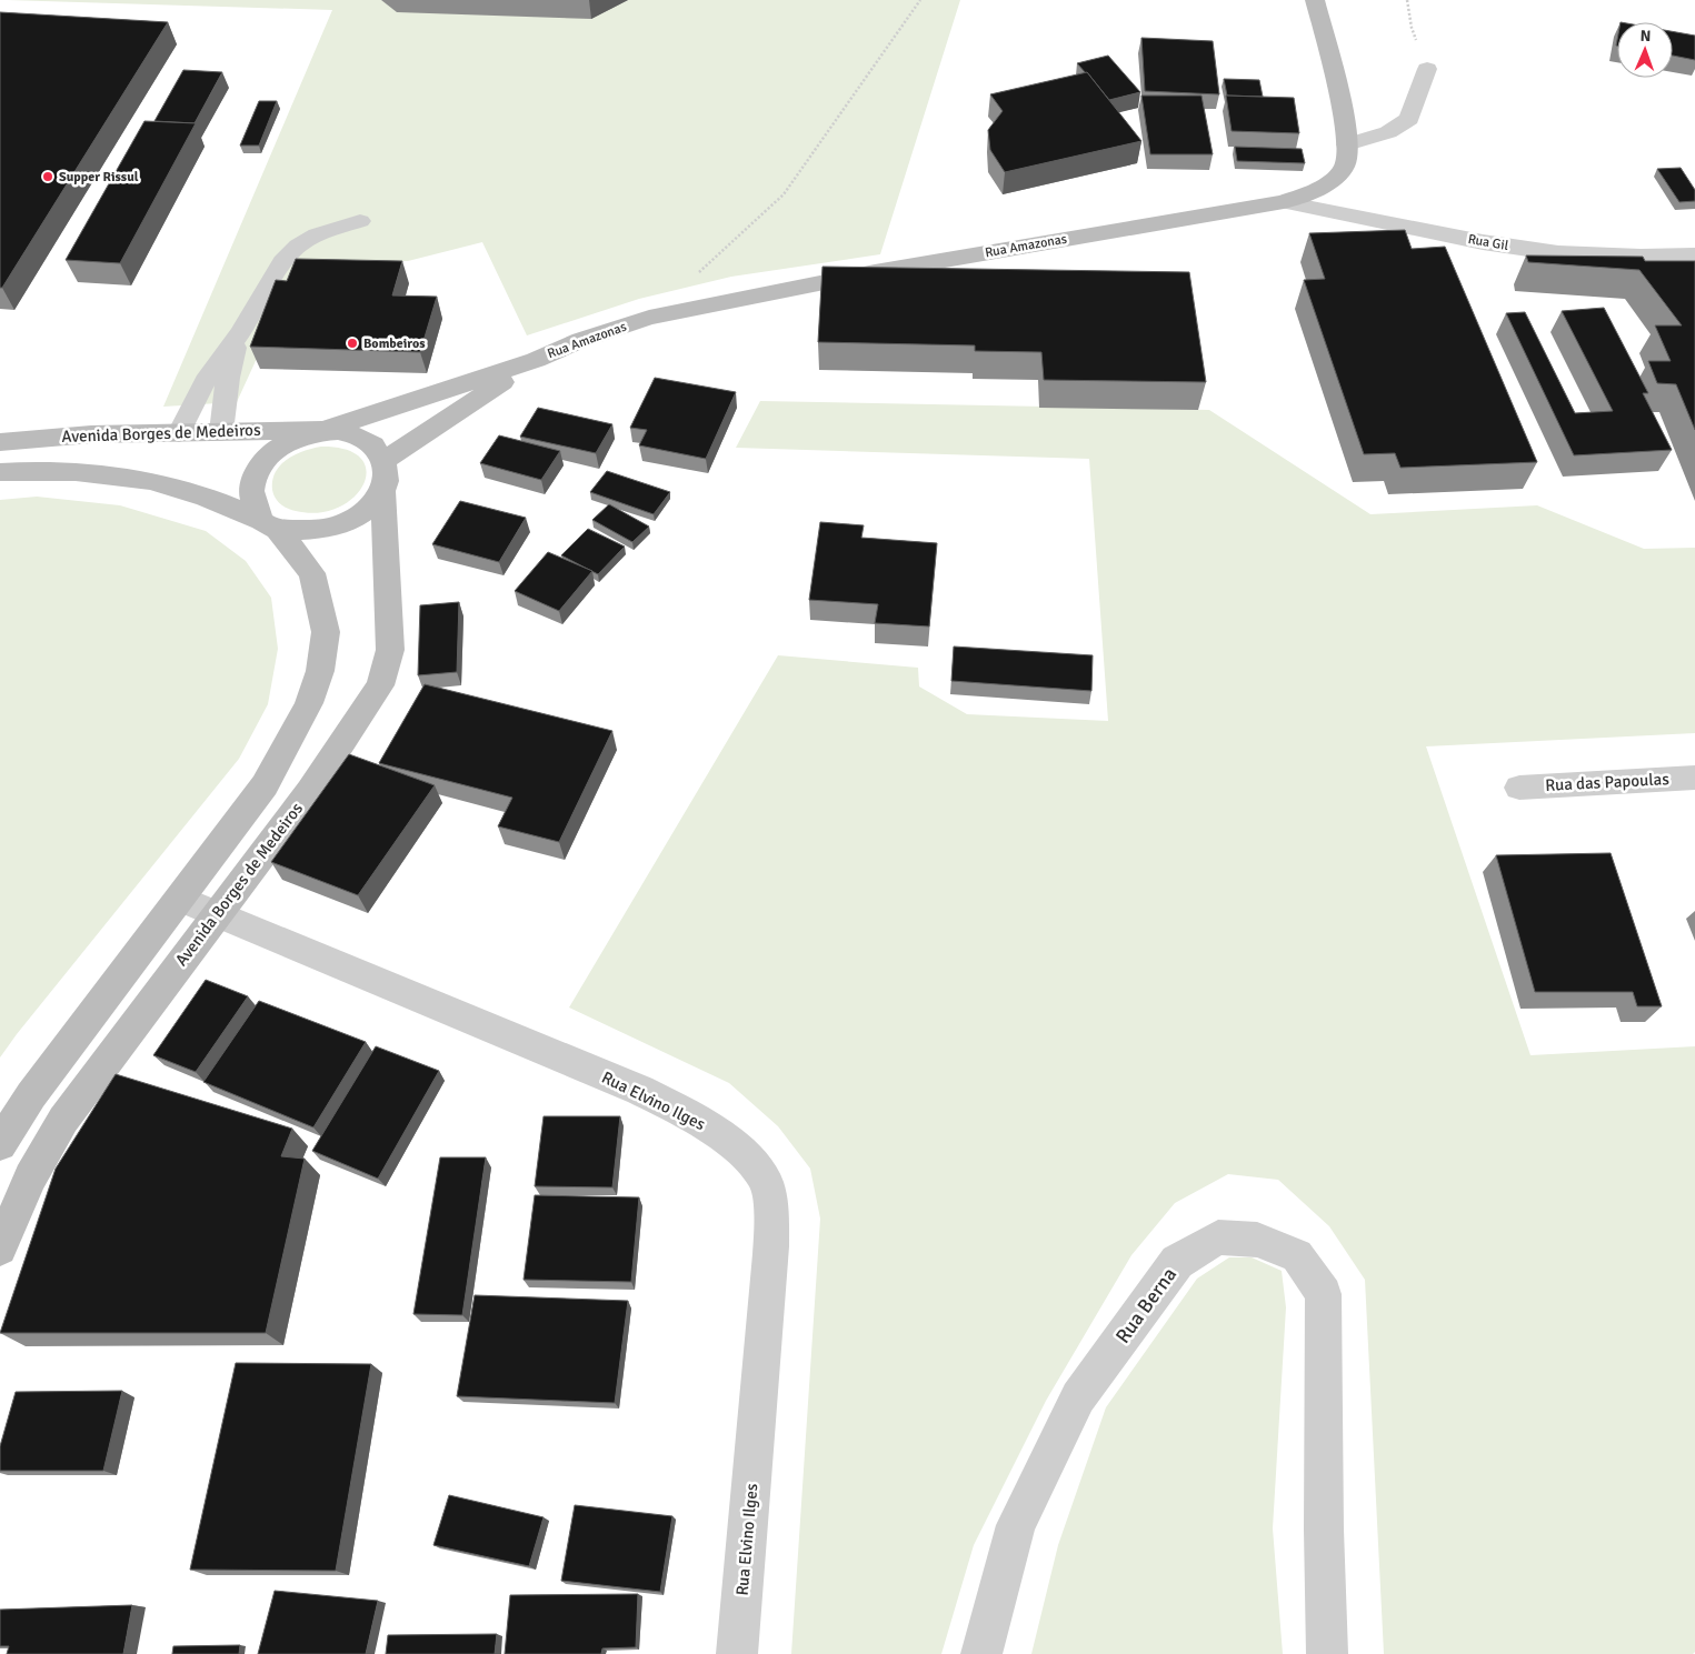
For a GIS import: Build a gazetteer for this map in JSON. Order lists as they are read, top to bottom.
{
  "streets": {
    "main road": ["Rua Amazonas", "Avenida Borges de Medeiros"],
    "street": [
      "Rua Gil",
      "Rua das Papoulas",
      "Rua Elvino Ilges",
      "Rua Berna"
    ]
  },
  "crossings": [
    ["Rua Gil", "Rua Amazonas"],
    ["Avenida Borges de Medeiros", "Rua Elvino Ilges"]
  ],
  "places": ["Supper Rissul", "Bombeiros"],
  "north": "top"
}
